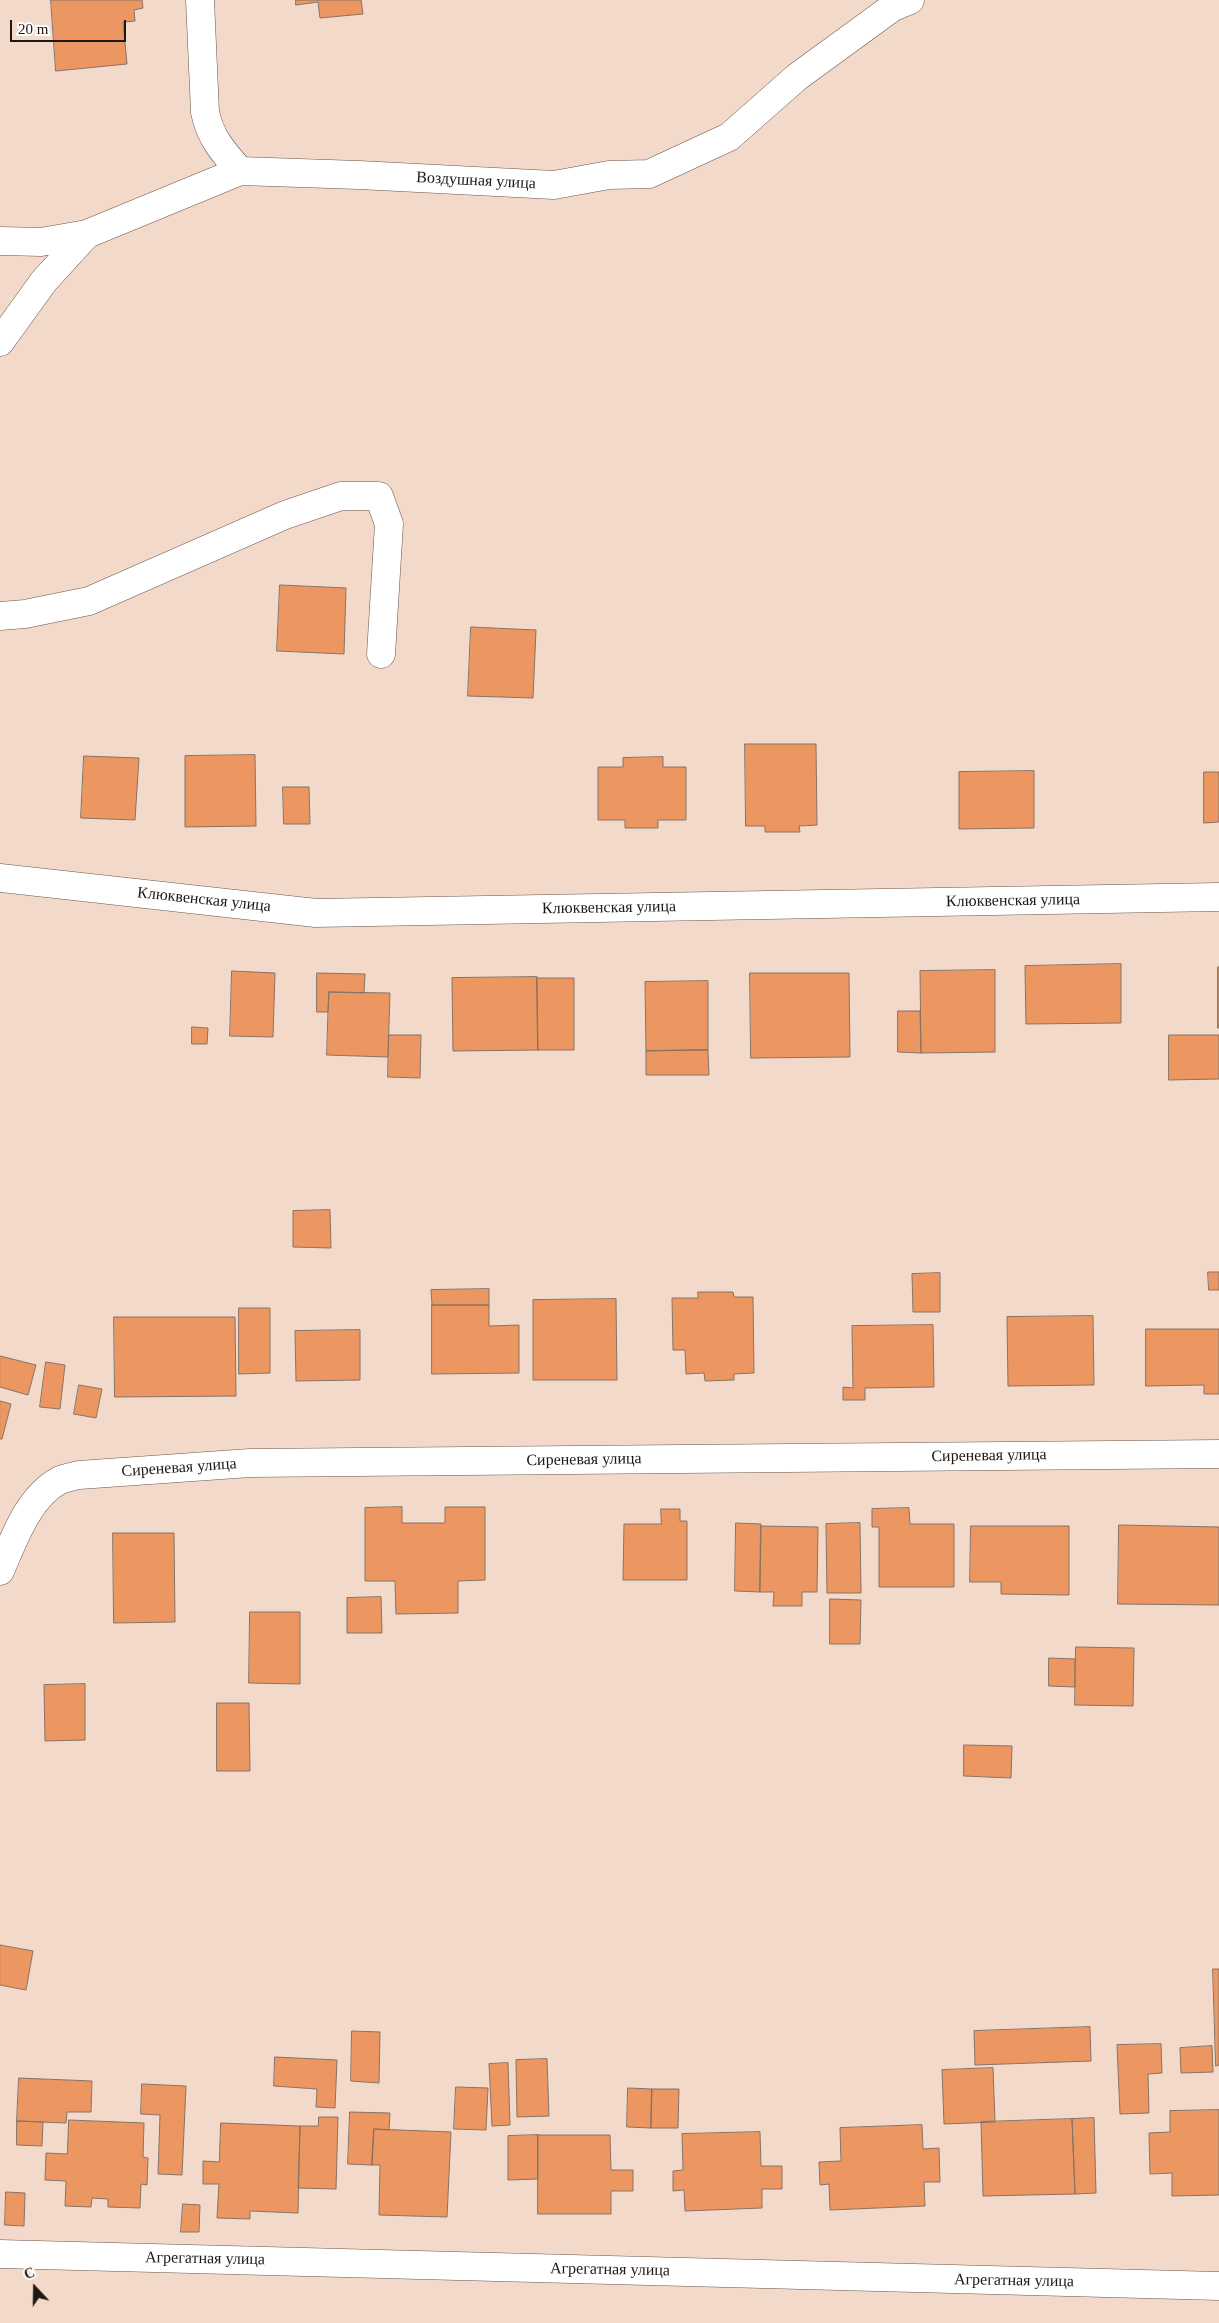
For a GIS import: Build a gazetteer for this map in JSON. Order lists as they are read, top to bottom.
{
  "streets": {
    "street": [
      "Воздушная улица",
      "Клюквенская улица",
      "Сиреневая улица",
      "Агрегатная улица"
    ]
  },
  "scale_bar": "20 m",
  "north": "top"
}
